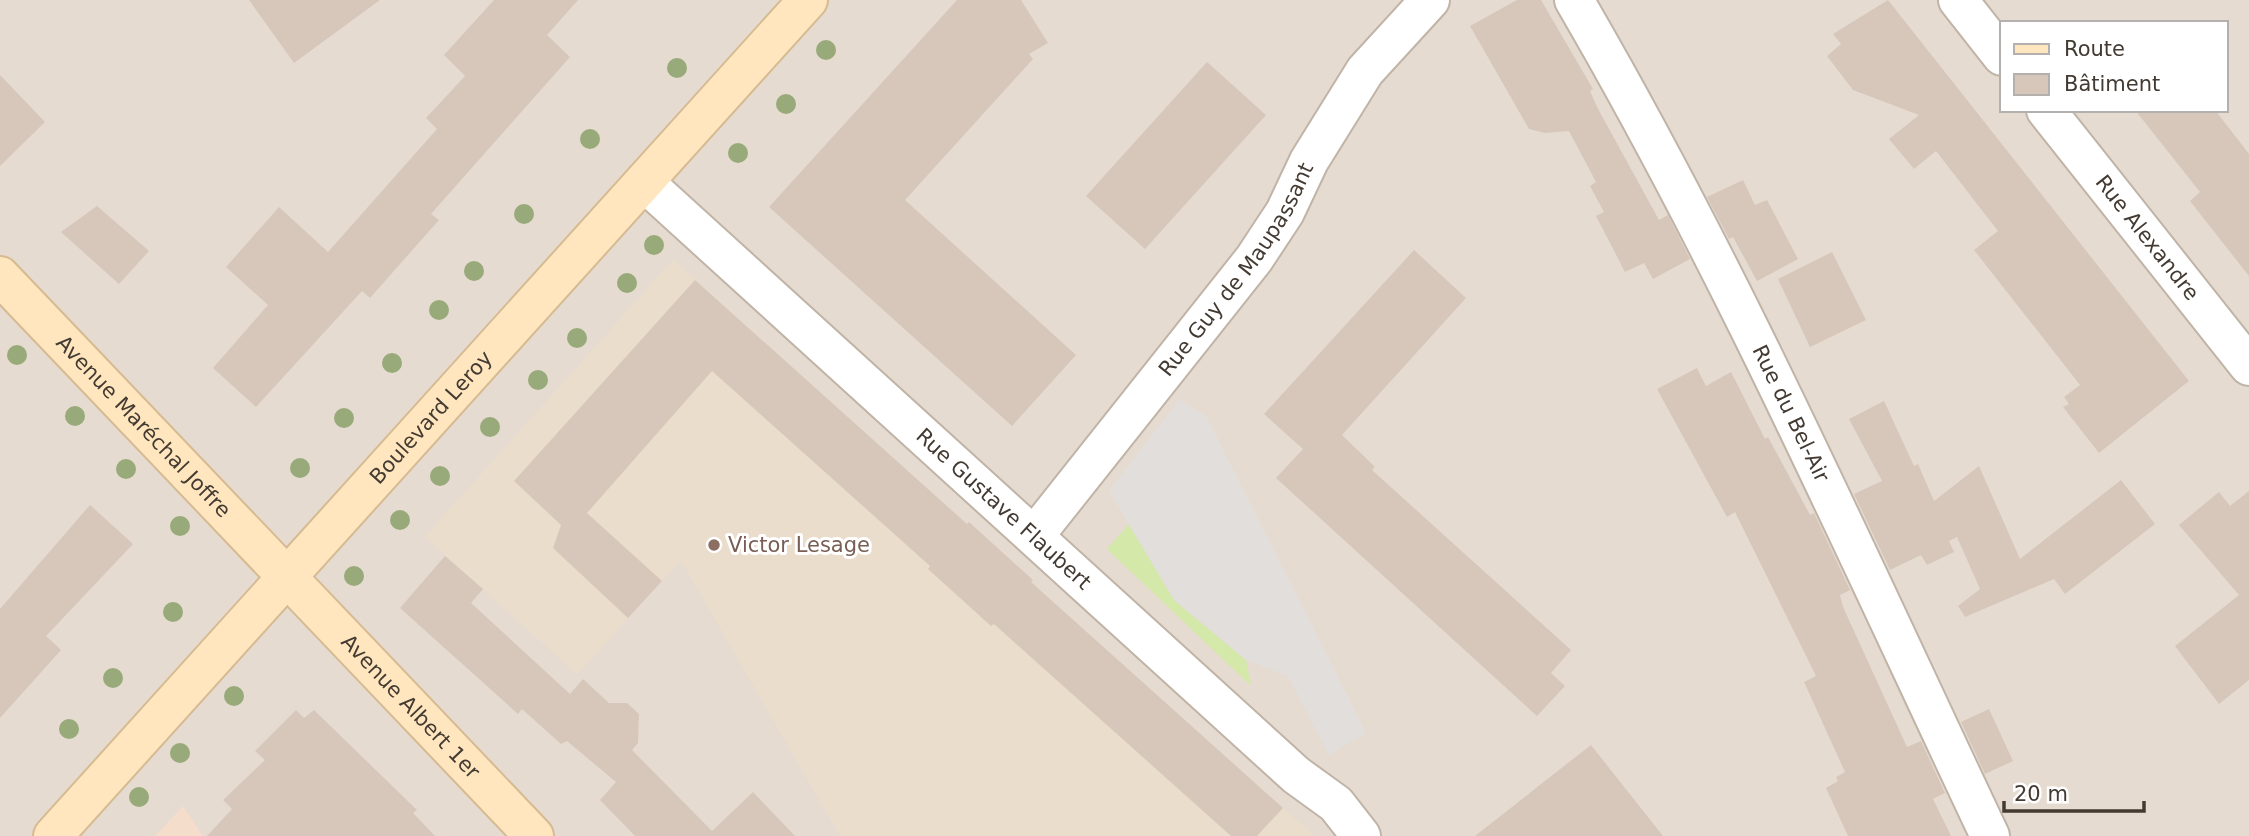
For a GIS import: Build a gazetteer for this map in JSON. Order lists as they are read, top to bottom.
{
  "streets": {
    "main road": ["Boulevard Leroy", "Avenue Maréchal Joffre", "Avenue Albert 1er"],
    "street": [
      "Rue Alexandre",
      "Rue Guy de Maupassant",
      "Rue du Bel-Air",
      "Rue Gustave Flaubert"
    ]
  },
  "crossings": [
    ["Rue Guy de Maupassant", "Rue Gustave Flaubert"],
    ["Boulevard Leroy", "Avenue Maréchal Joffre"],
    ["Boulevard Leroy", "Rue Gustave Flaubert"],
    ["Boulevard Leroy", "Avenue Albert 1er"],
    ["Avenue Maréchal Joffre", "Avenue Albert 1er"]
  ],
  "places": ["Victor Lesage"],
  "legend": ["Route", "Bâtiment"],
  "scale_bar": "20 m"
}
